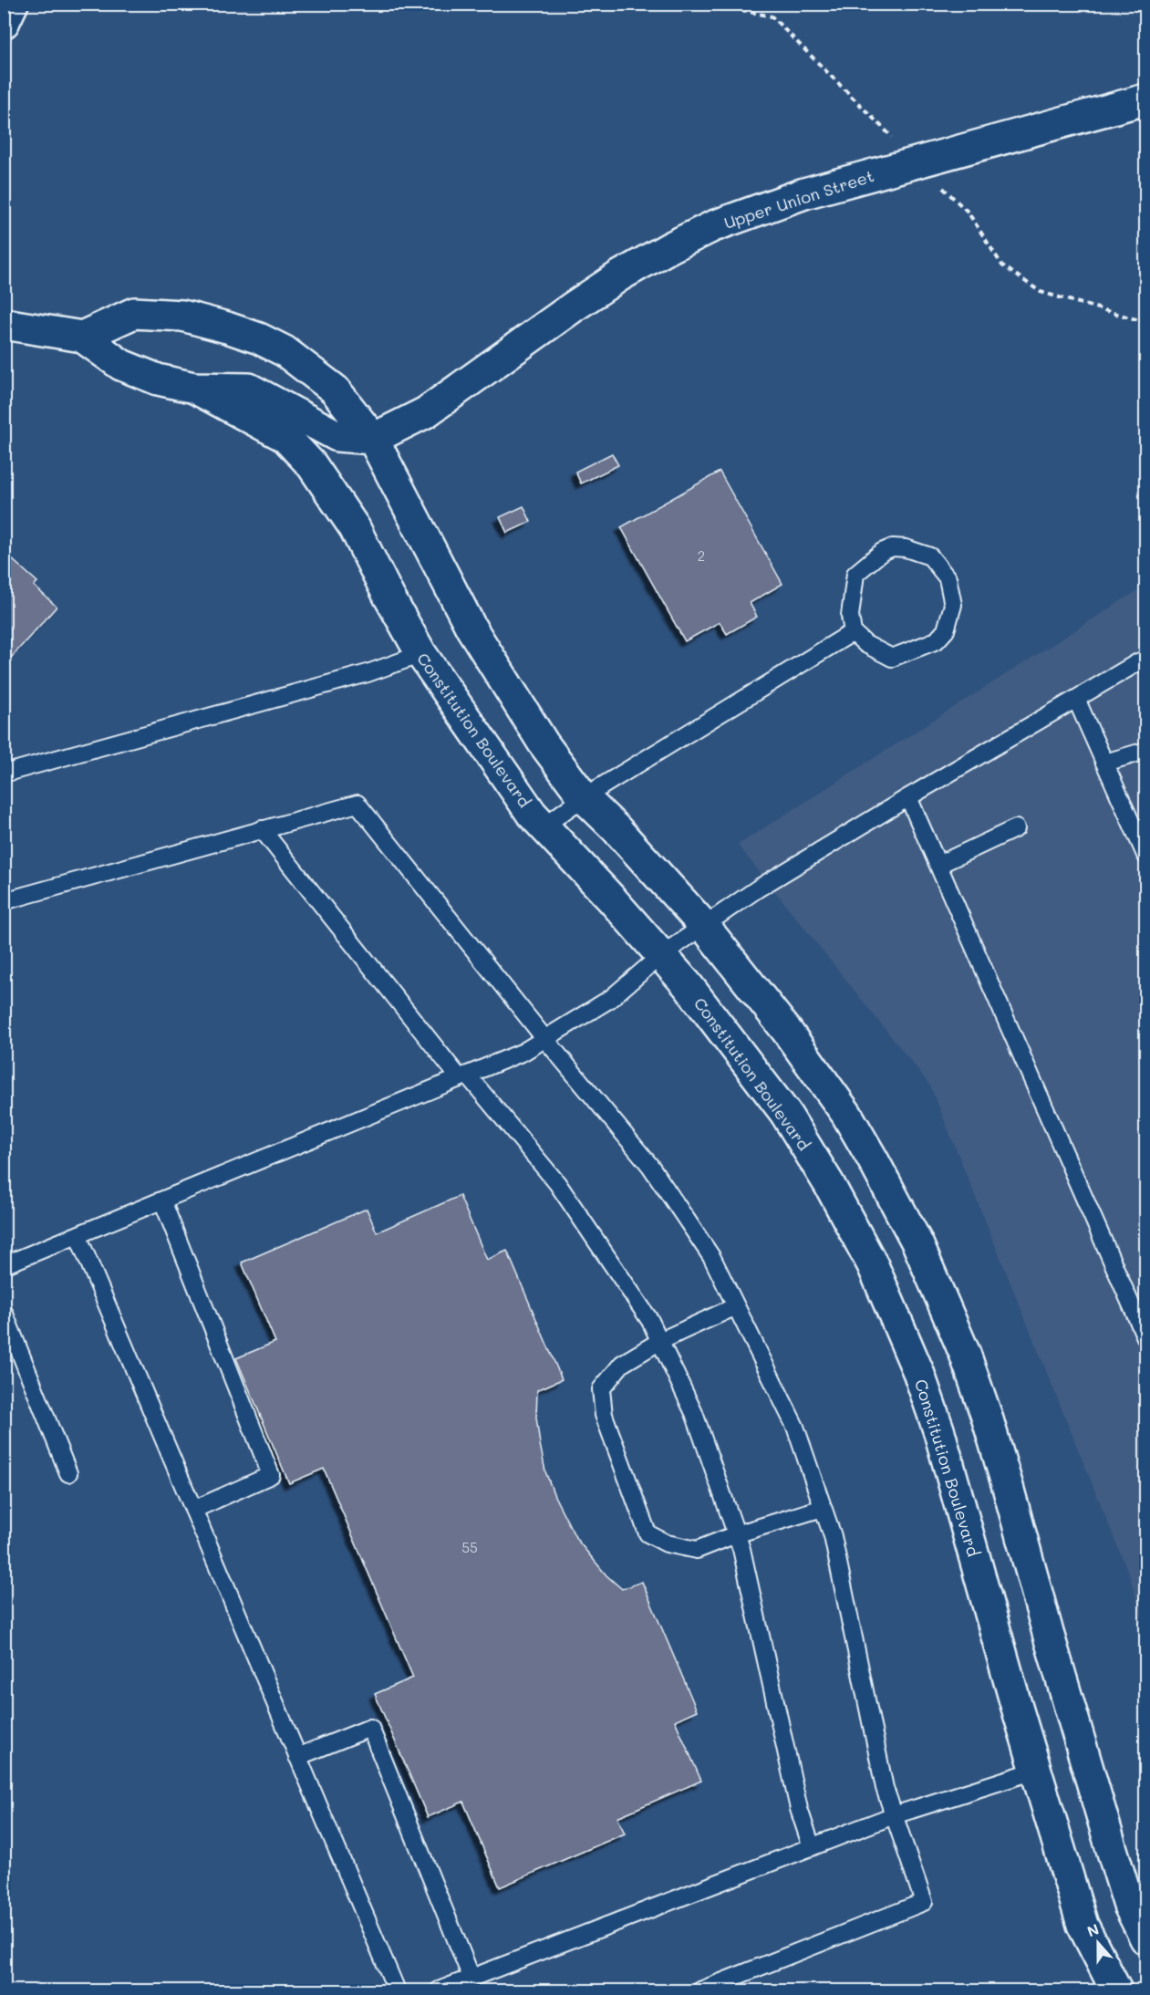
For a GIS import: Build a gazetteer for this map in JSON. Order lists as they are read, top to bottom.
{
  "streets": {
    "street": ["Upper Union Street", "Constitution Boulevard"]
  },
  "house_numbers": ["2", "55"],
  "north": "top"
}
